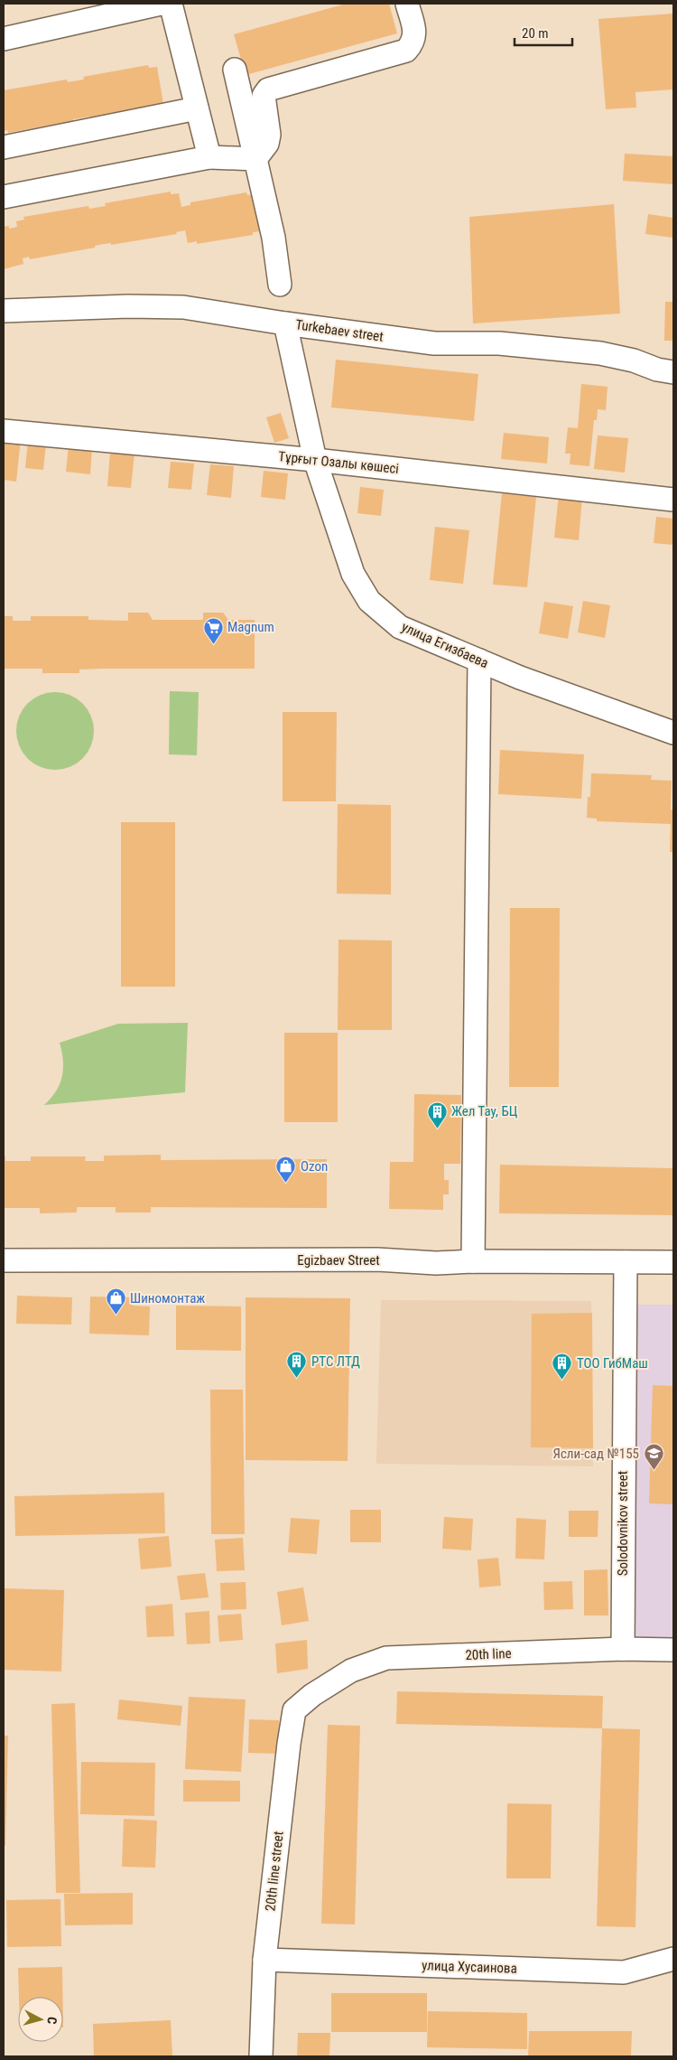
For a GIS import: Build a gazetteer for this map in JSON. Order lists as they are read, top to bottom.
{
  "streets": {
    "street": [
      "Turkebaev street",
      "Тұрғыт Озалы көшесі",
      "улица Егизбаева",
      "Egizbaev Street",
      "Solodovnikov street",
      "20th line",
      "20th line street",
      "улица Хусаинова"
    ]
  },
  "crossings": [
    ["Turkebaev street", "улица Егизбаева"],
    ["Тұрғыт Озалы көшесі", "улица Егизбаева"],
    ["Egizbaev Street", "Solodovnikov street"],
    ["Solodovnikov street", "20th line"],
    ["20th line", "20th line street"],
    ["20th line street", "улица Хусаинова"]
  ],
  "places": {
    "supermarket": ["Magnum"],
    "building": ["Жел Тау, БЦ", "РТС ЛТД", "ТОО ГибМаш"],
    "shop": ["Ozon", "Шиномонтаж"],
    "school or university": ["Ясли-сад №155"]
  },
  "scale_bar": "20 m",
  "north": "right"
}
